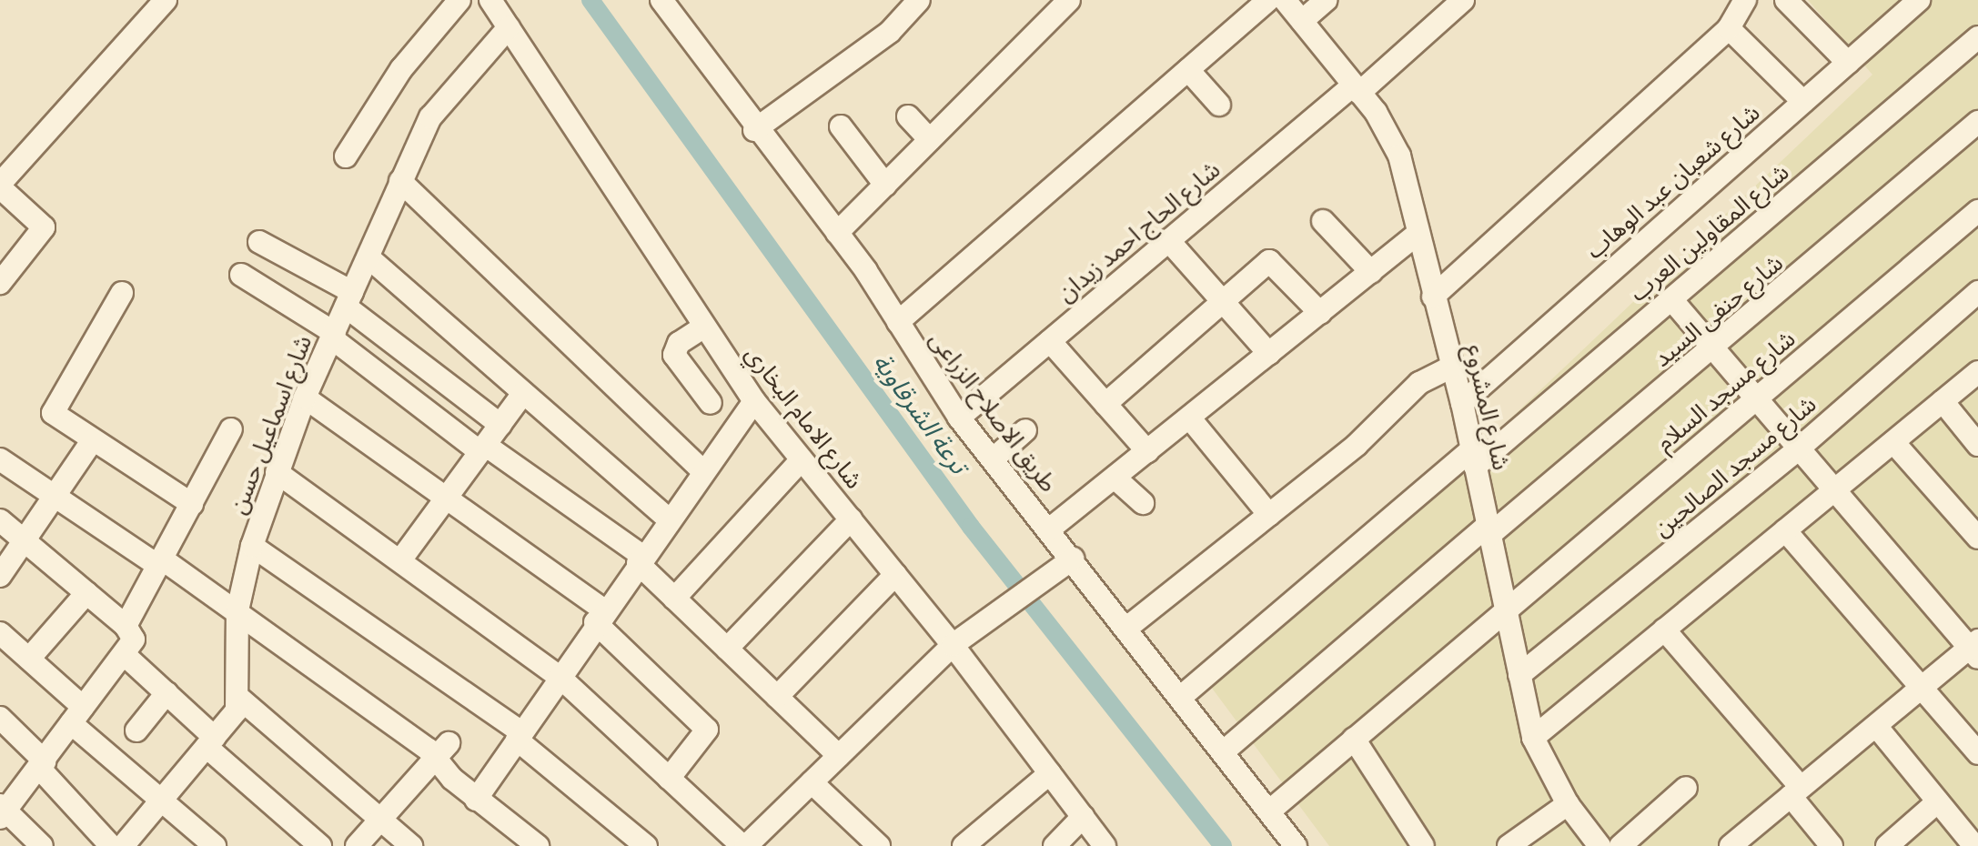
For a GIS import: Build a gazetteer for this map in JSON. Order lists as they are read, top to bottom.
{
  "streets": {
    "street": [
      "شارع شعبان عبد الوهاب",
      "شارع الحاج احمد زيدان",
      "شارع المقاولين العرب",
      "شارع حنفى السيد",
      "شارع مسجد السلام",
      "شارع المشروع",
      "طريق الاصلاح الزراعى",
      "شارع الامام البخاري",
      "شارع اسماعيل حسن",
      "شارع مسجد الصالحين"
    ]
  },
  "crossings": [
    ["شارع شعبان عبد الوهاب", "شارع المشروع"],
    ["شارع الحاج احمد زيدان", "شارع المشروع"],
    ["شارع الحاج احمد زيدان", "طريق الاصلاح الزراعى"],
    ["شارع المقاولين العرب", "شارع المشروع"],
    ["شارع المقاولين العرب", "طريق الاصلاح الزراعى"],
    ["شارع حنفى السيد", "شارع المشروع"],
    ["شارع حنفى السيد", "طريق الاصلاح الزراعى"],
    ["شارع مسجد السلام", "شارع المشروع"],
    ["شارع مسجد السلام", "طريق الاصلاح الزراعى"],
    ["شارع المشروع", "شارع مسجد الصالحين"],
    ["شارع الامام البخاري", "شارع اسماعيل حسن"]
  ],
  "water": ["ترعة الشرقاوية"]
}
